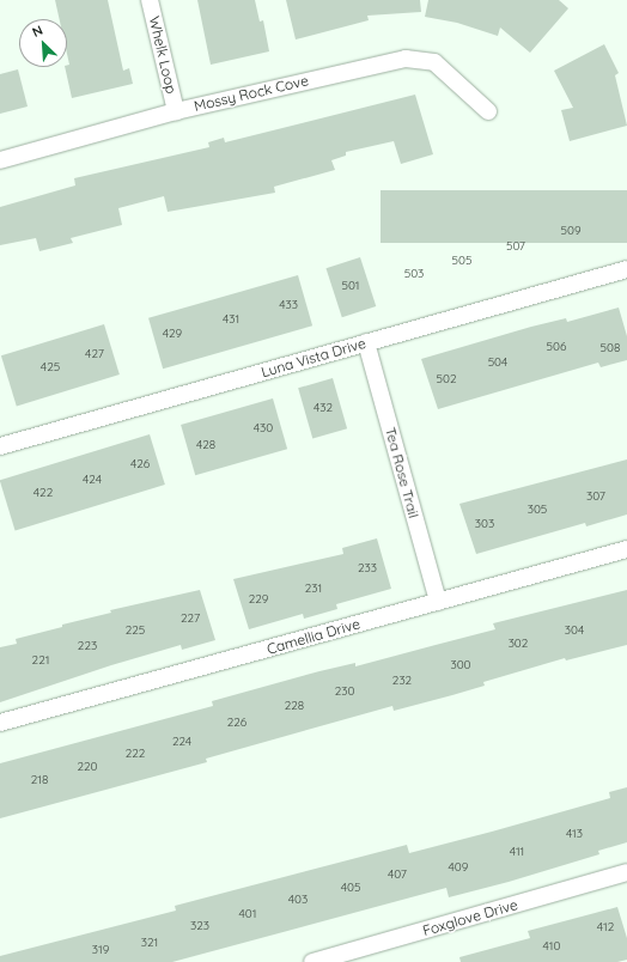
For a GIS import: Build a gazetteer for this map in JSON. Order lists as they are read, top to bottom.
{
  "streets": {
    "street": [
      "Whelk Loop",
      "Mossy Rock Cove",
      "Luna Vista Drive",
      "Tea Rose Trail",
      "Camellia Drive",
      "Foxglove Drive"
    ]
  },
  "crossings": [
    ["Whelk Loop", "Mossy Rock Cove"],
    ["Luna Vista Drive", "Tea Rose Trail"],
    ["Tea Rose Trail", "Camellia Drive"]
  ],
  "house_numbers": [
    "509",
    "507",
    "505",
    "503",
    "501",
    "433",
    "431",
    "429",
    "506",
    "508",
    "427",
    "504",
    "425",
    "502",
    "432",
    "430",
    "428",
    "426",
    "424",
    "422",
    "307",
    "305",
    "303",
    "233",
    "231",
    "229",
    "227",
    "225",
    "304",
    "302",
    "223",
    "221",
    "300",
    "232",
    "230",
    "228",
    "226",
    "224",
    "222",
    "220",
    "218",
    "413",
    "411",
    "409",
    "407",
    "405",
    "403",
    "401",
    "323",
    "412",
    "321",
    "410",
    "319"
  ],
  "north": "top left"
}
